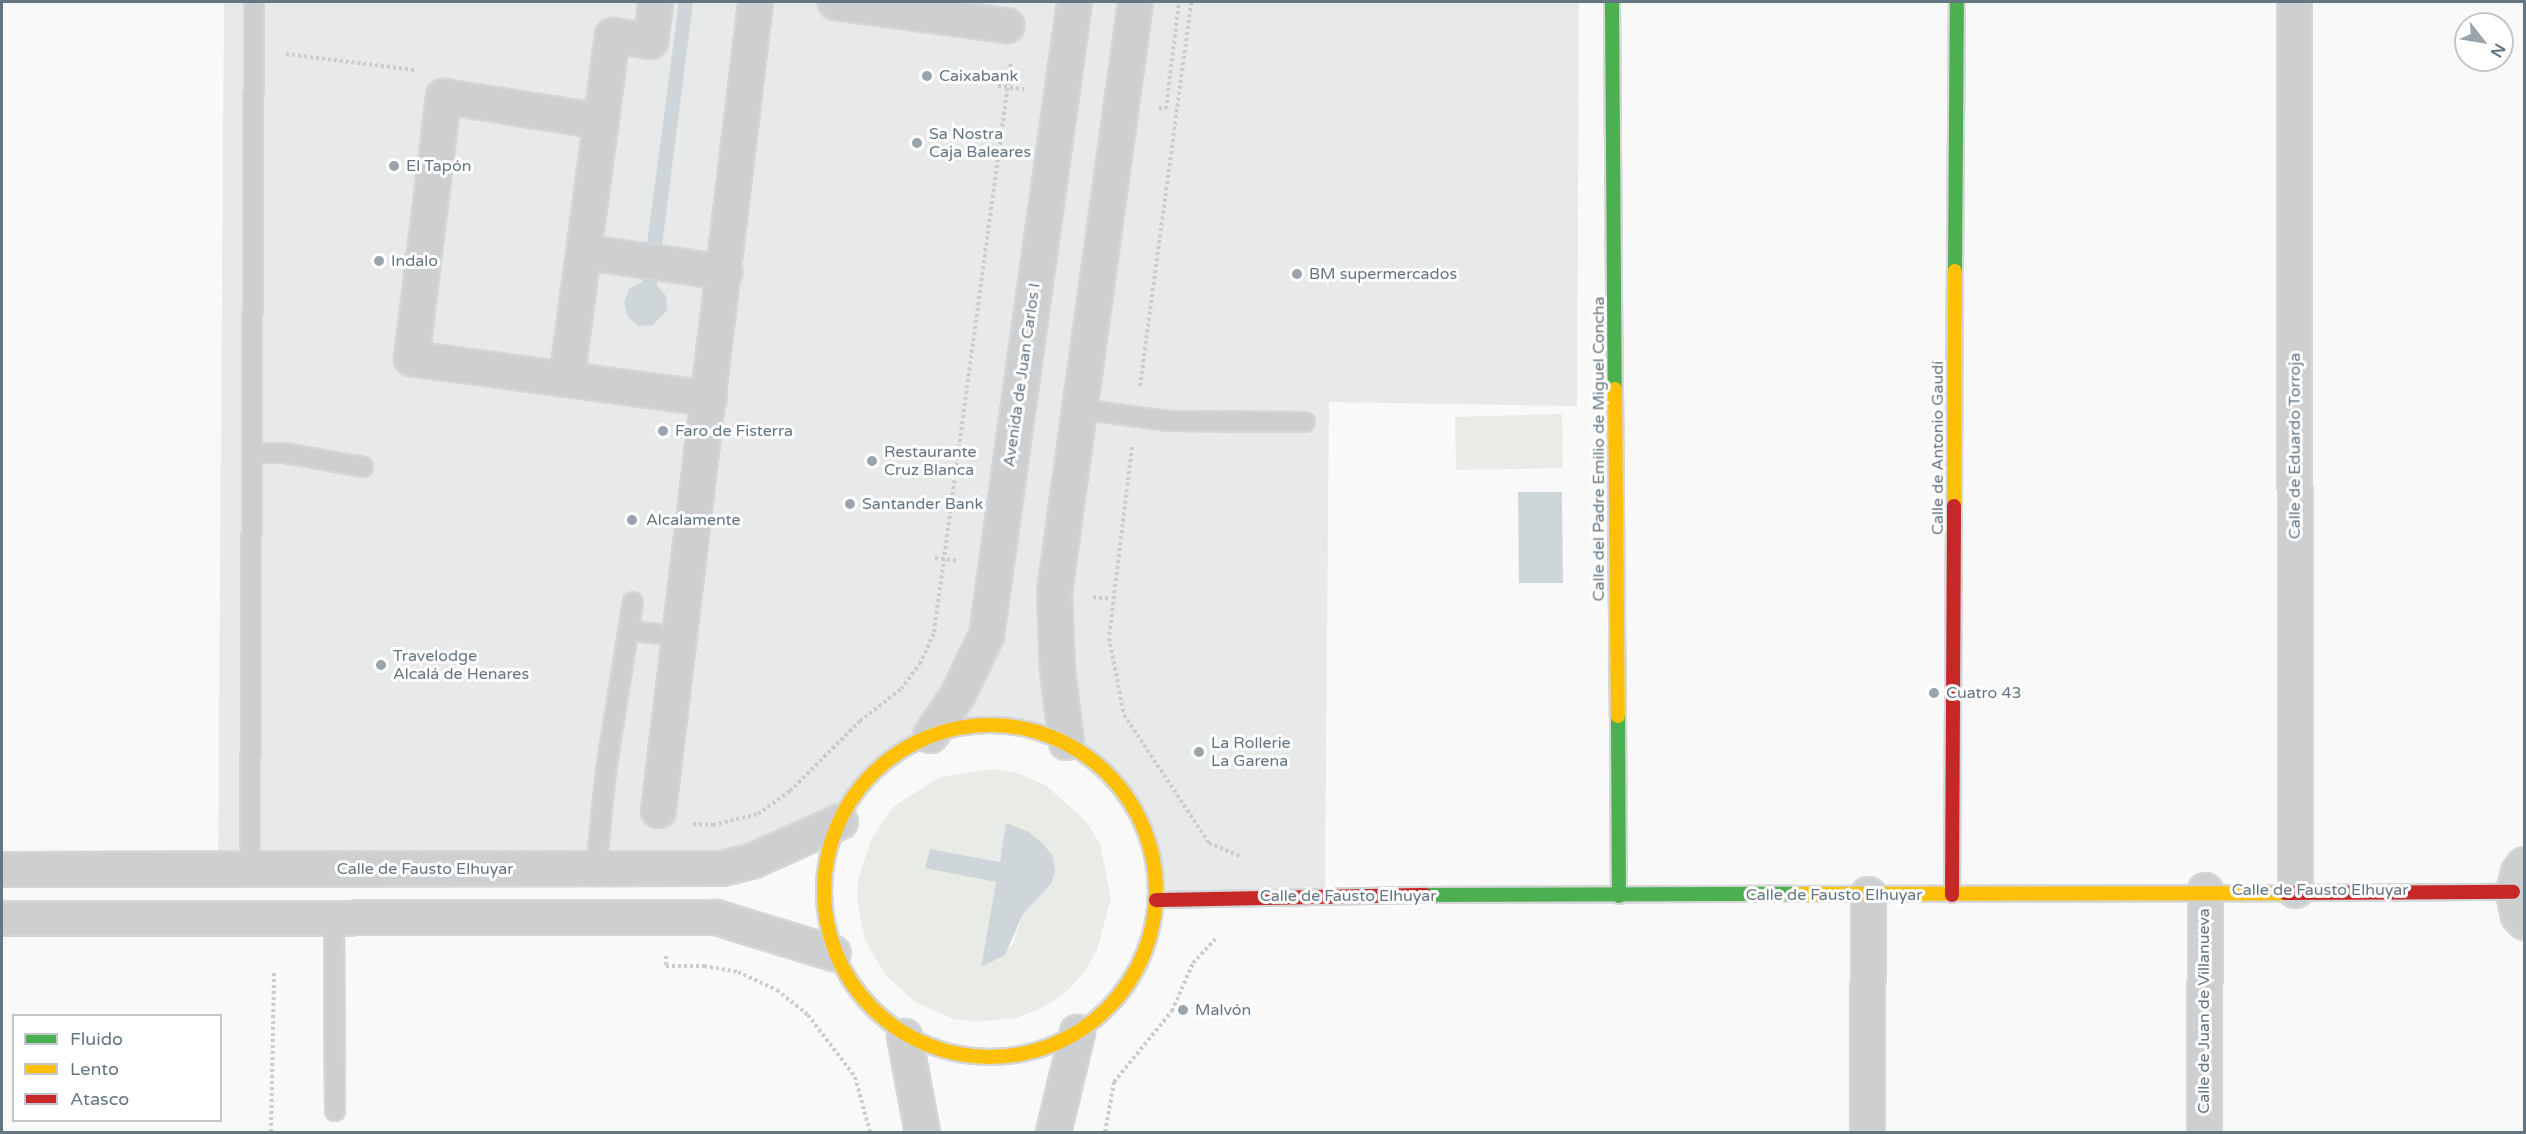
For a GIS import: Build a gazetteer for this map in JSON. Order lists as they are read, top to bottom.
{
  "streets": {
    "street": [
      "Avenida de Juan Carlos I",
      "Calle de Eduardo Torroja",
      "Calle de Antonio Gaudí",
      "Calle del Padre Emilio de Miguel Concha",
      "Calle de Fausto Elhuyar",
      "Calle de Juan de Villanueva"
    ]
  },
  "crossings": [
    ["Calle de Eduardo Torroja", "Calle de Fausto Elhuyar"],
    ["Calle de Antonio Gaudí", "Calle de Fausto Elhuyar"],
    ["Calle del Padre Emilio de Miguel Concha", "Calle de Fausto Elhuyar"],
    ["Calle de Fausto Elhuyar", "Calle de Juan de Villanueva"]
  ],
  "places": [
    "Caixabank",
    "Sa Nostra Caja Baleares",
    "El Tapón",
    "Indalo",
    "BM supermercados",
    "Faro de Fisterra",
    "Restaurante Cruz Blanca",
    "Santander Bank",
    "Alcalamente",
    "Travelodge Alcalá de Henares",
    "Cuatro 43",
    "La Rollerie La Garena",
    "Malvón"
  ],
  "legend": ["Fluido", "Lento", "Atasco"],
  "north": "bottom right"
}
